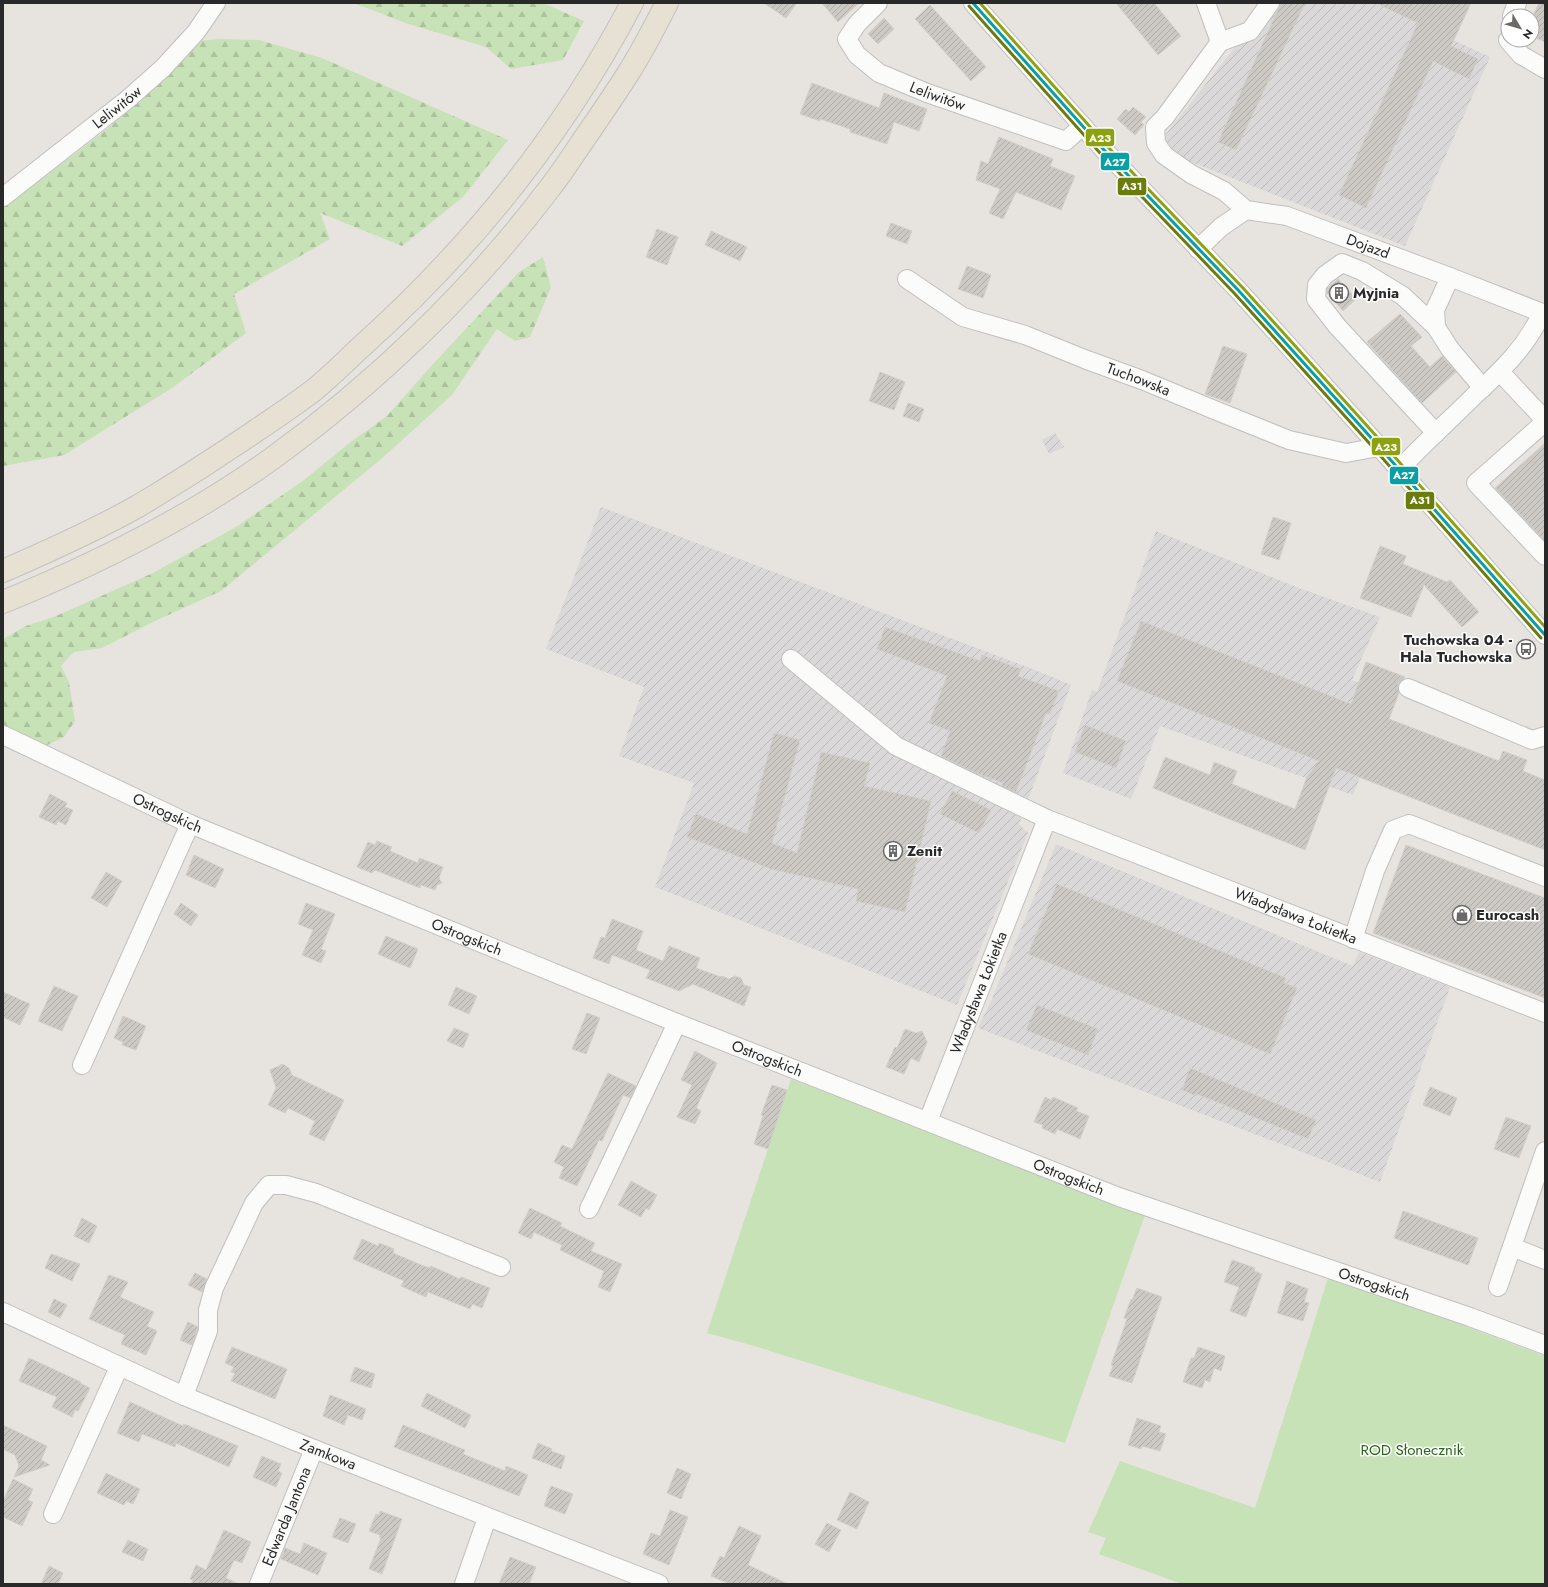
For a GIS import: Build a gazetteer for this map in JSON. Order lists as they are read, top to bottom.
{
  "streets": {
    "street": [
      "Leliwitów",
      "Dojazd",
      "Tuchowska",
      "Ostrogskich",
      "Władysława Łokietka",
      "Zamkowa",
      "Edwarda Jantona"
    ]
  },
  "crossings": [
    ["Ostrogskich", "Władysława Łokietka"],
    ["Zamkowa", "Edwarda Jantona"]
  ],
  "parks": ["ROD Słonecznik"],
  "places": {
    "building": ["Myjnia", "Zenit"],
    "bus stop": ["Tuchowska 04 - Hala Tuchowska"],
    "shop": ["Eurocash"]
  },
  "lines": ["transit line A27", "transit line A23", "transit line A31"],
  "north": "bottom right"
}
